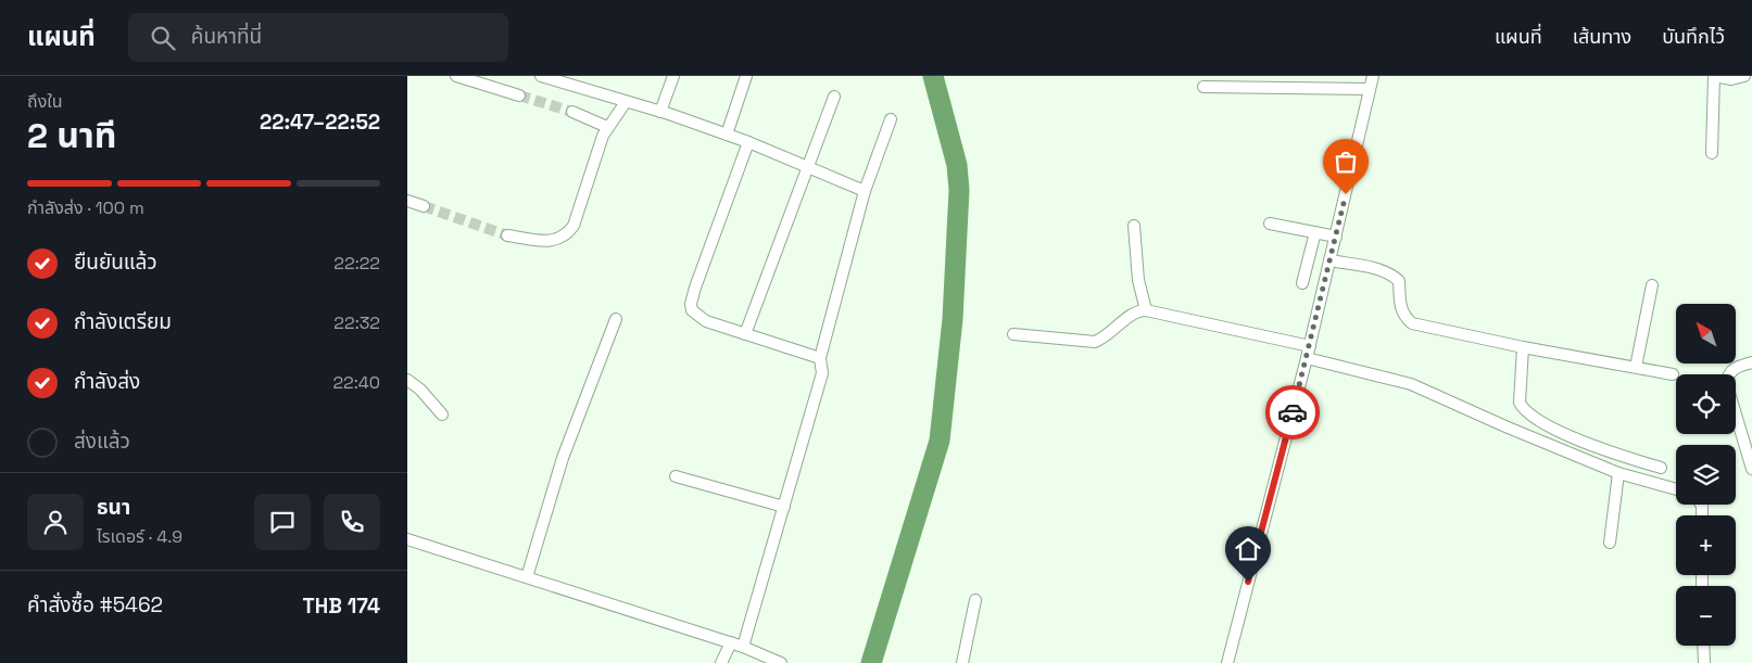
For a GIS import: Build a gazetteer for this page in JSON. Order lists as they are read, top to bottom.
{
  "north": "top left",
  "page": {
    "header": "แผนที่",
    "search": "ค้นหาที่นี่",
    "nav": ["แผนที่", "เส้นทาง", "บันทึกไว้"],
    "heading": ["2 นาที", "ถึงใน", "22:47–22:52"],
    "panel": [
      "ธนา",
      "ไรเดอร์ · 4.9",
      "คำสั่งซื้อ #5462",
      "THB 174"
    ],
    "bar": "กำลังส่ง · 100 m",
    "list": [
      ["ยืนยันแล้ว", "22:22"],
      ["กำลังเตรียม", "22:32"],
      ["กำลังส่ง", "22:40"],
      "ส่งแล้ว"
    ],
    "map_buttons": ["+", "−"]
  }
}
